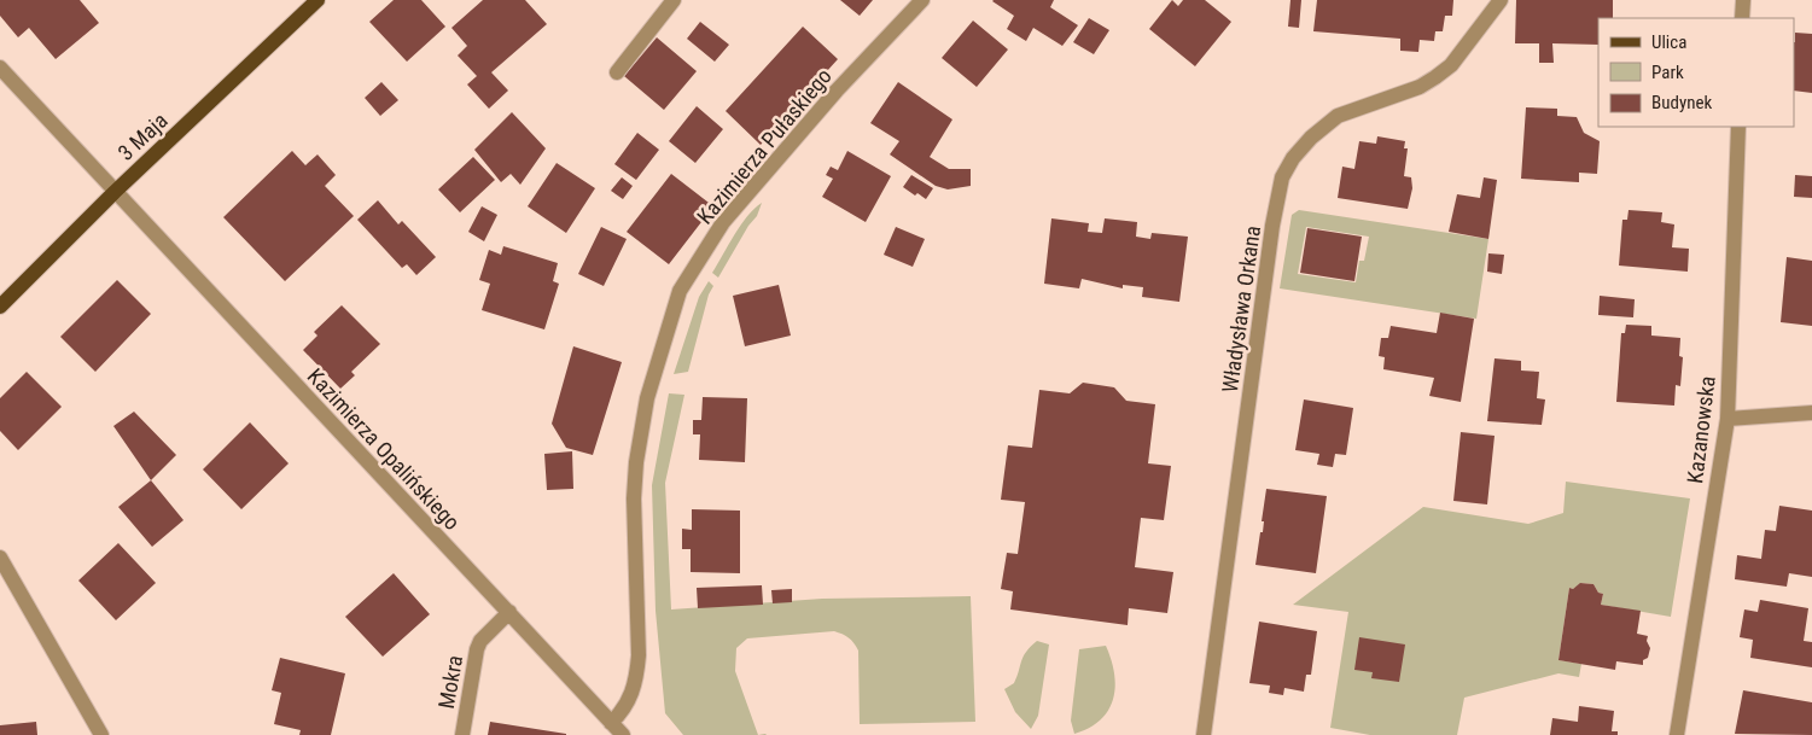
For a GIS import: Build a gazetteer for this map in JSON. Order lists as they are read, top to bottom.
{
  "streets": {
    "main road": ["3 Maja"],
    "street": [
      "Kazimierza Pułaskiego",
      "Władysława Orkana",
      "Kazanowska",
      "Kazimierza Opalińskiego",
      "Mokra"
    ]
  },
  "crossings": [
    ["3 Maja", "Kazimierza Opalińskiego"],
    ["Kazimierza Pułaskiego", "Kazimierza Opalińskiego"],
    ["Kazimierza Opalińskiego", "Mokra"]
  ],
  "legend": ["Ulica", "Park", "Budynek"]
}
